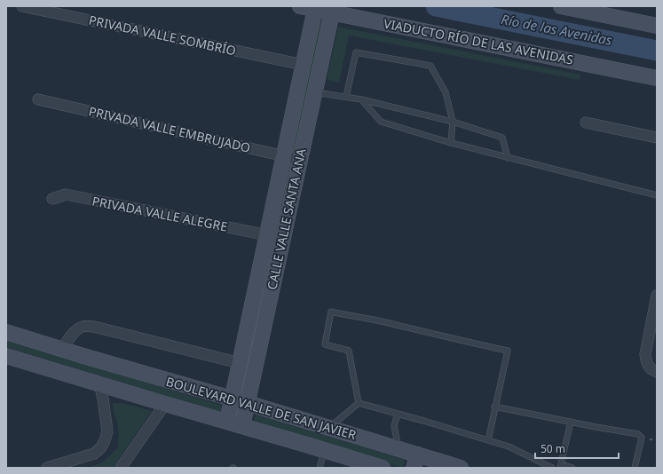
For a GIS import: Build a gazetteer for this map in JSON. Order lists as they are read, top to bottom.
{
  "streets": {
    "main road": ["VIADUCTO RÍO DE LAS AVENIDAS", "CALLE VALLE SANTA ANA", "BOULEVARD VALLE DE SAN JAVIER"],
    "street": ["PRIVADA VALLE SOMBRÍO", "PRIVADA VALLE EMBRUJADO", "PRIVADA VALLE ALEGRE"]
  },
  "crossings": [
    ["PRIVADA VALLE SOMBRÍO", "CALLE VALLE SANTA ANA"],
    ["VIADUCTO RÍO DE LAS AVENIDAS", "CALLE VALLE SANTA ANA"],
    ["PRIVADA VALLE EMBRUJADO", "CALLE VALLE SANTA ANA"],
    ["PRIVADA VALLE ALEGRE", "CALLE VALLE SANTA ANA"],
    ["CALLE VALLE SANTA ANA", "BOULEVARD VALLE DE SAN JAVIER"]
  ],
  "water": ["Río de las Avenidas"],
  "scale_bar": "50 m"
}
